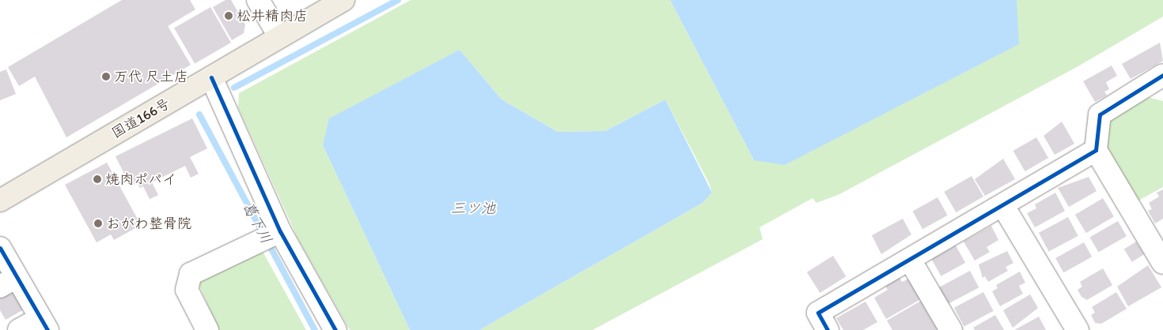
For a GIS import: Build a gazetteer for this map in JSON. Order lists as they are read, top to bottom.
{
  "streets": {
    "highway": ["国道166号"]
  },
  "water": ["三ツ池", "葛下川"],
  "places": [
    "松井精肉店",
    "万代 尺土店",
    "焼肉ポパイ",
    "おがわ整骨院"
  ]
}
